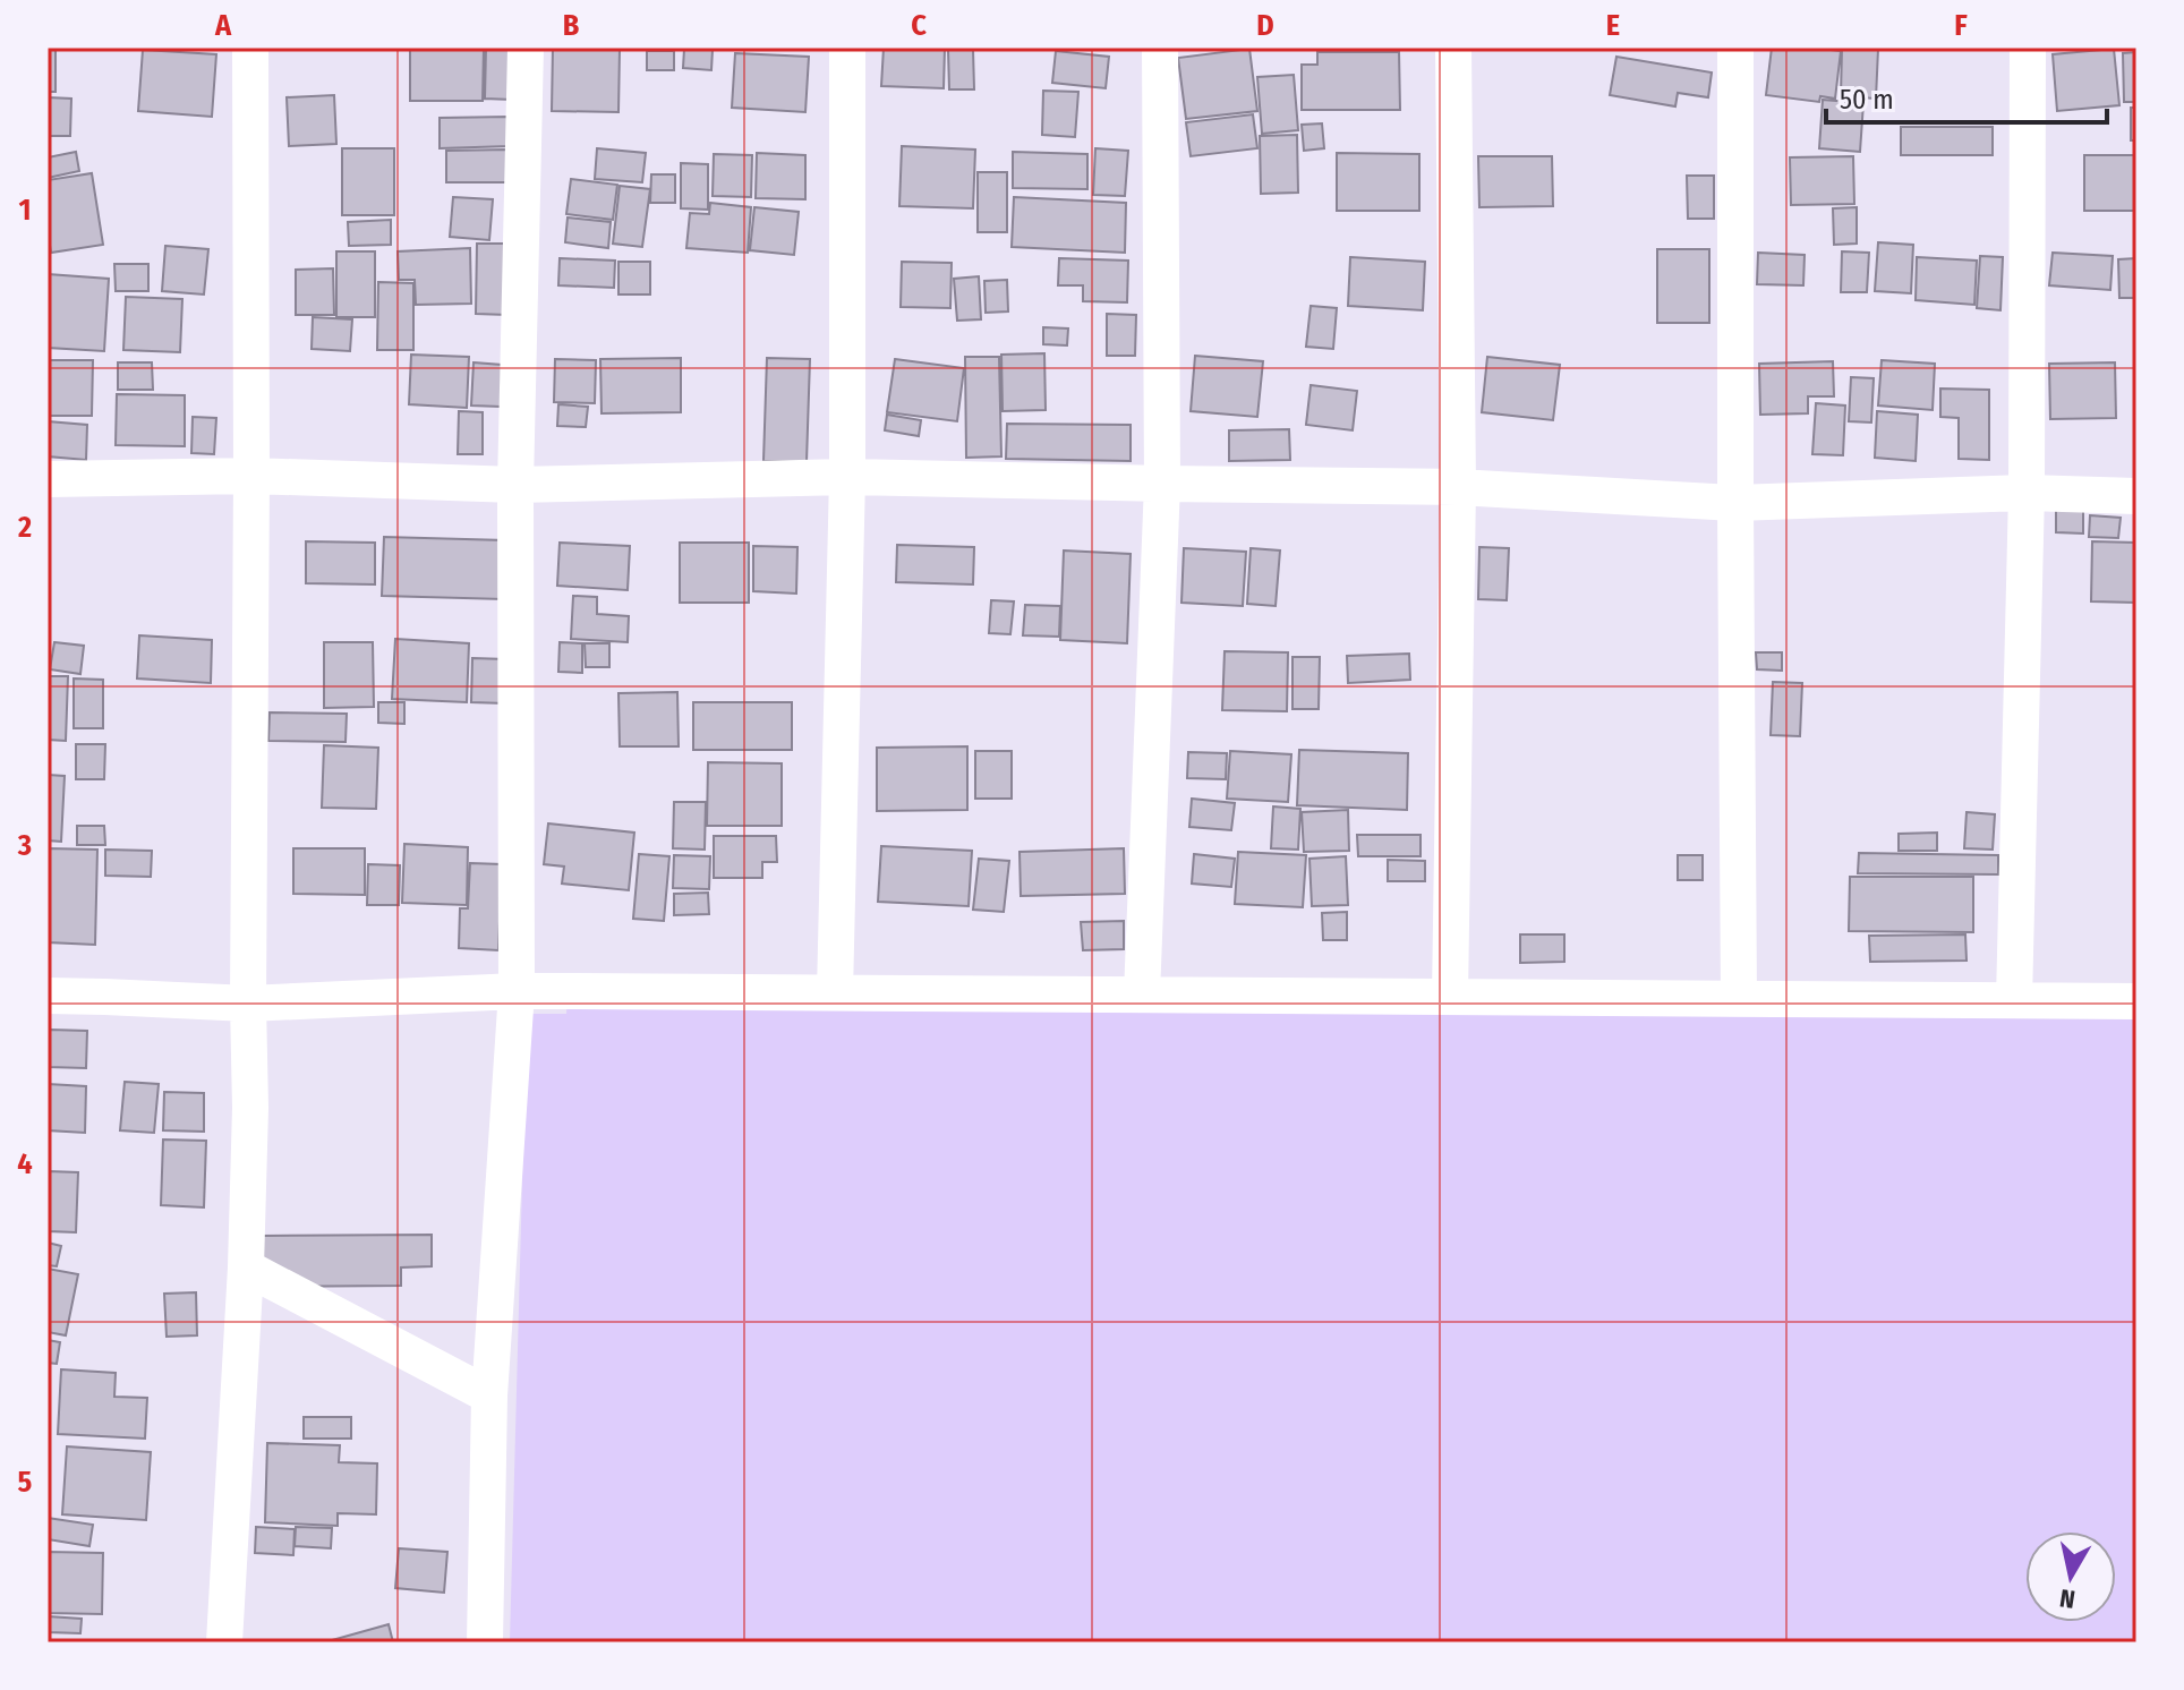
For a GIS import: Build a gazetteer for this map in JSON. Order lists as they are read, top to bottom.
{
  "scale_bar": "50 m",
  "north": "bottom",
  "grid": {
    "columns": [
      "A",
      "B",
      "C",
      "D",
      "E",
      "F"
    ],
    "rows": [
      "1",
      "2",
      "3",
      "4",
      "5"
    ]
  }
}
